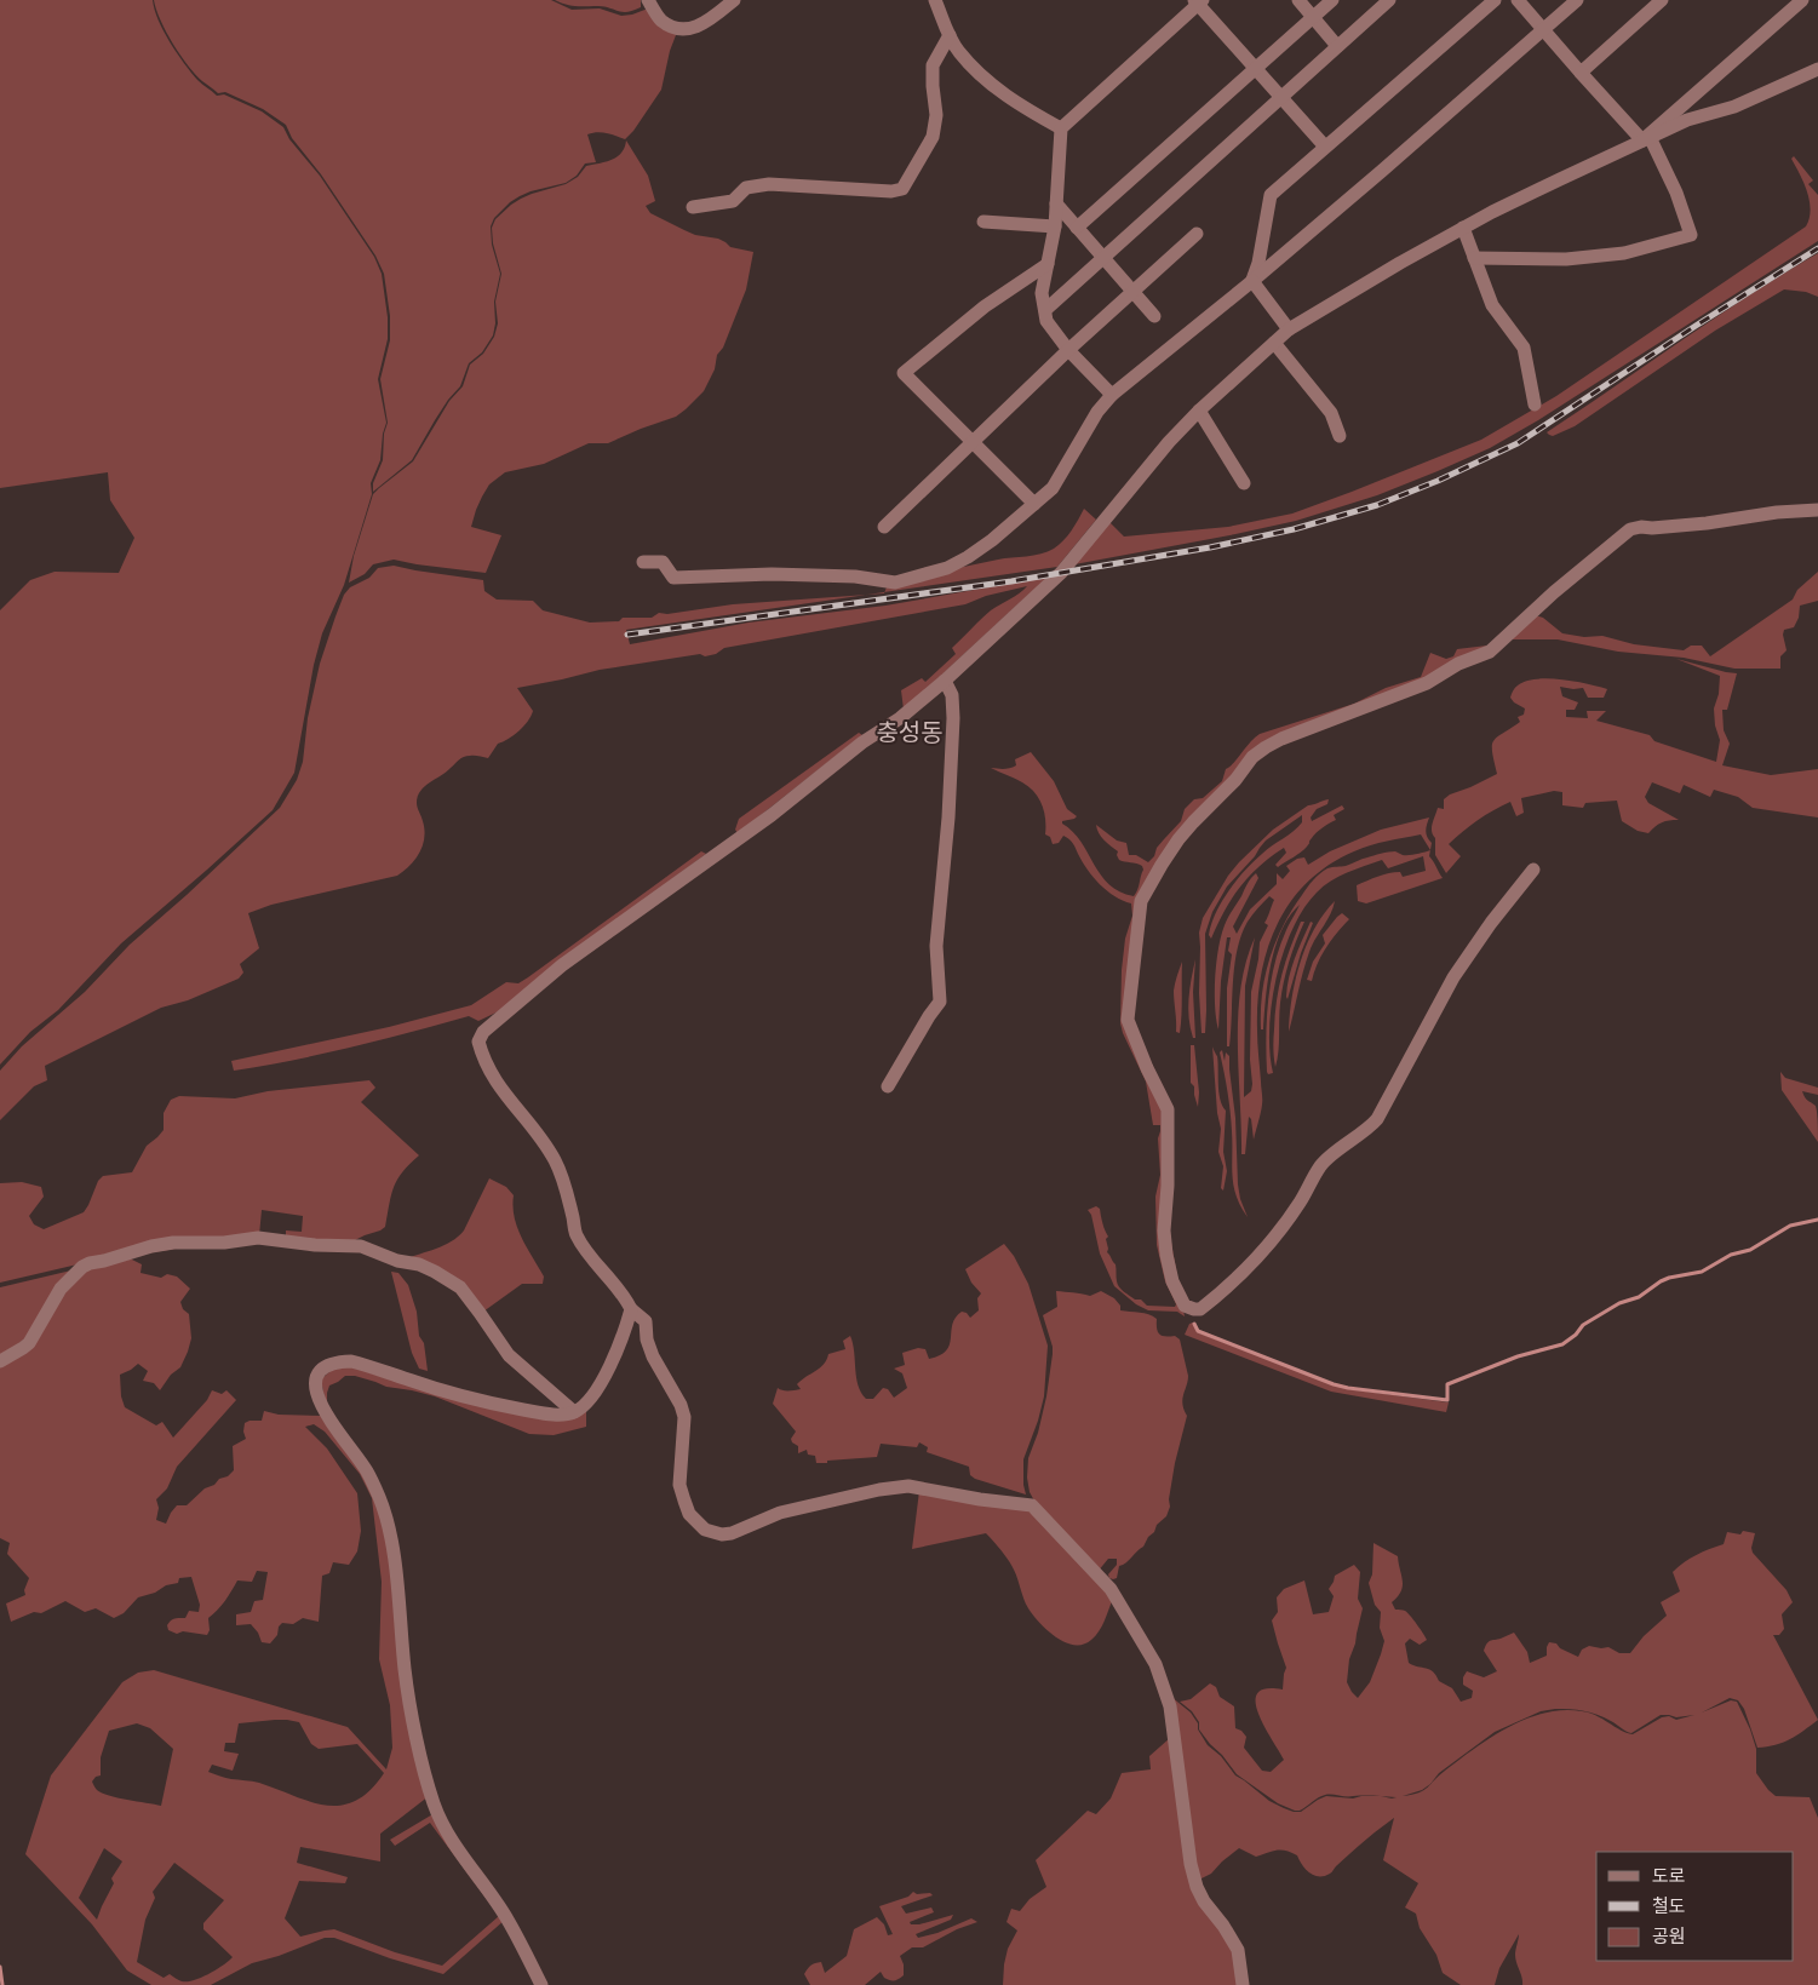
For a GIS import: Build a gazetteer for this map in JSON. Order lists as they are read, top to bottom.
{
  "districts": ["충성동"],
  "legend": ["도로", "철도", "공원"]
}
